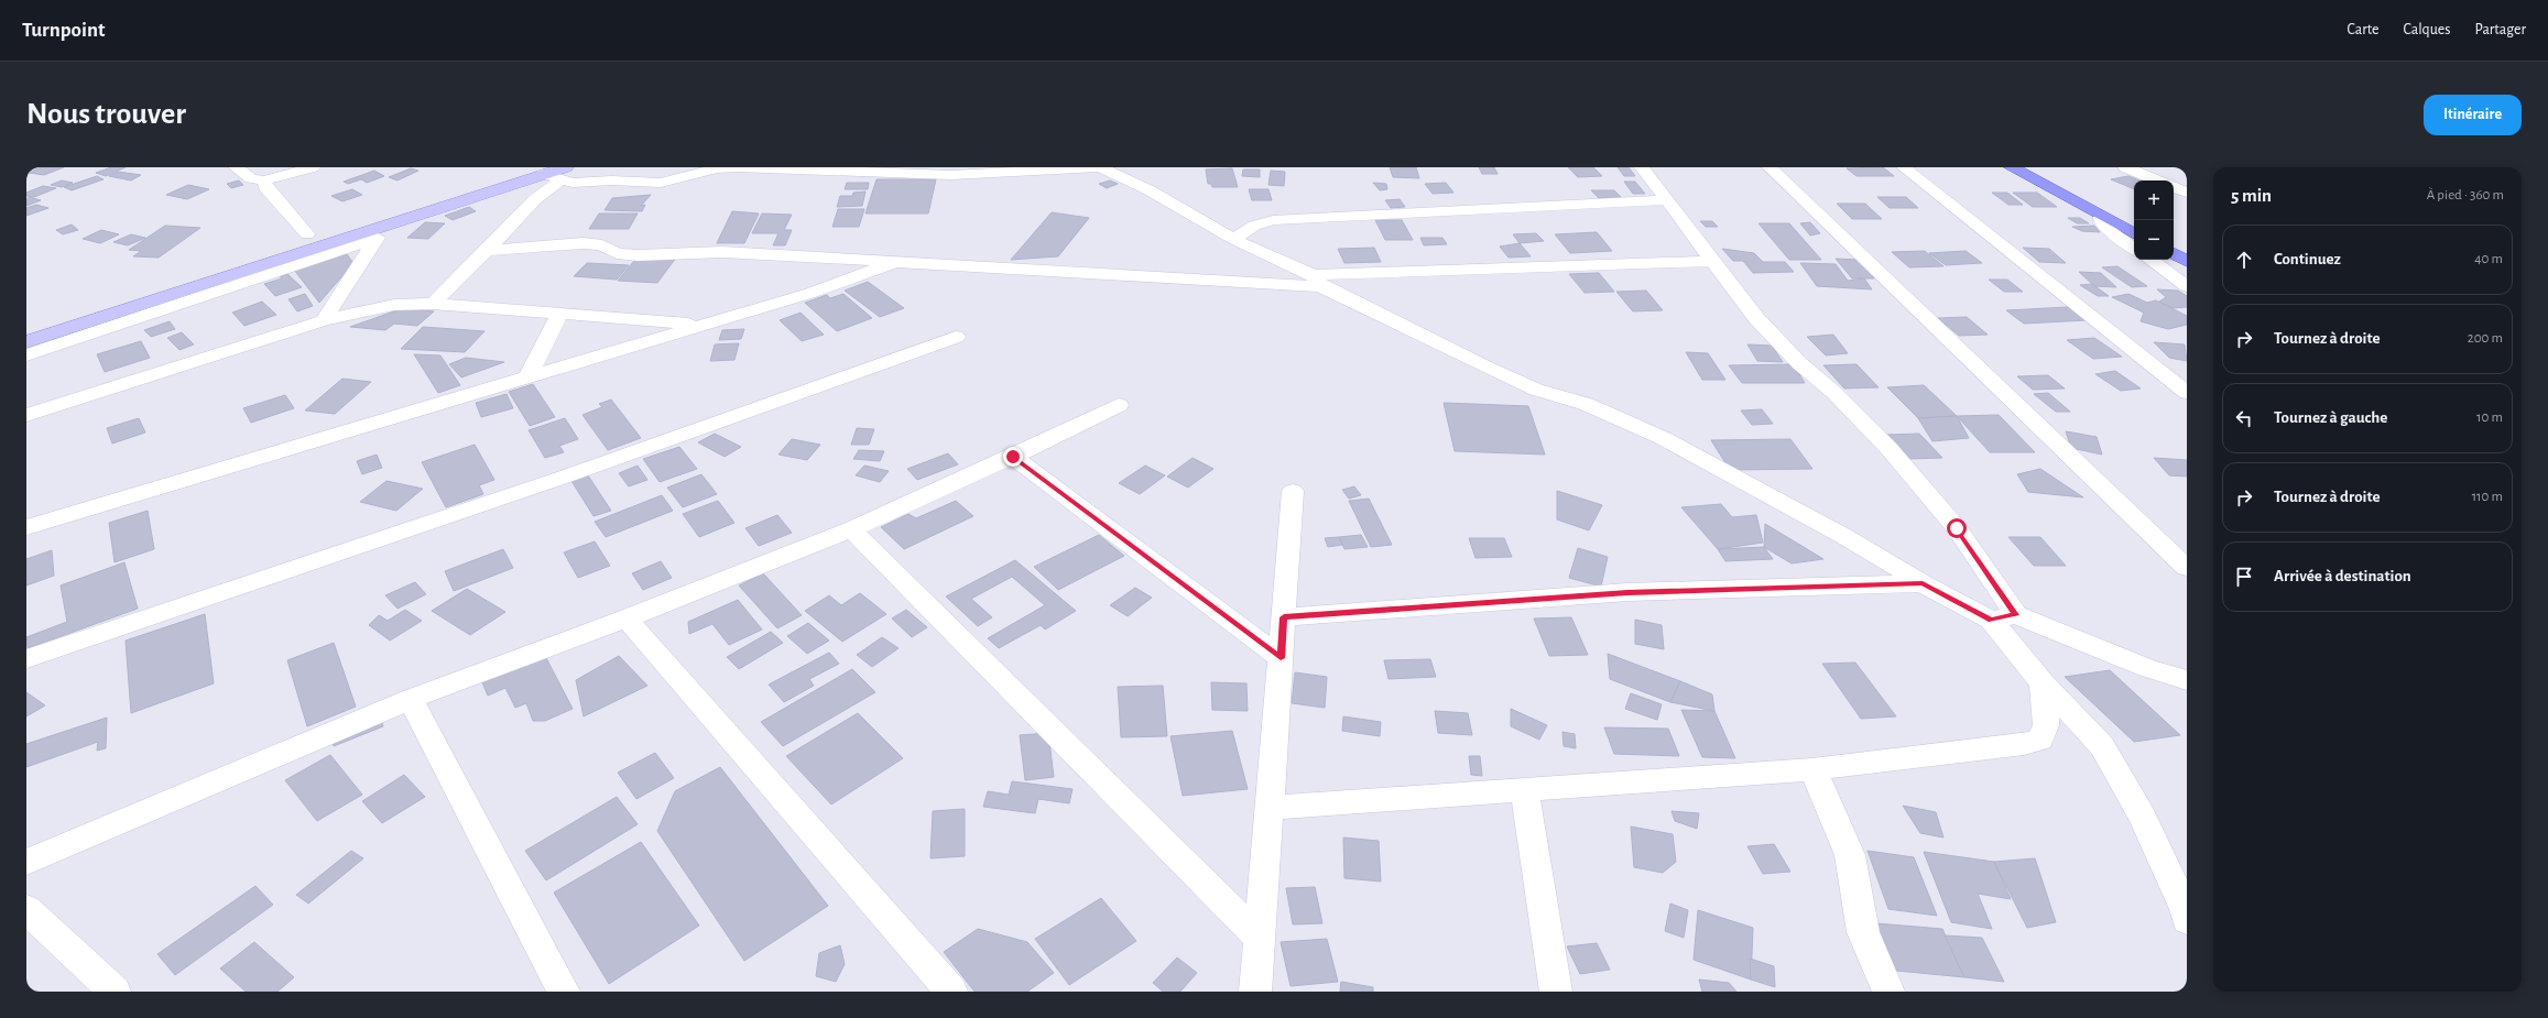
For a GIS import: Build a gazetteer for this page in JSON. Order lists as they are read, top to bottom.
{
  "page": {
    "header": "Turnpoint",
    "nav": ["Carte", "Calques", "Partager"],
    "buttons": "Itinéraire",
    "title": "Nous trouver",
    "heading": ["5 min", "À pied · 360 m"],
    "map_buttons": ["+", "−"],
    "list": [
      ["Continuez", "40 m"],
      ["Tournez à droite", "200 m"],
      ["Tournez à gauche", "10 m"],
      ["Tournez à droite", "110 m"],
      "Arrivée à destination"
    ]
  }
}
